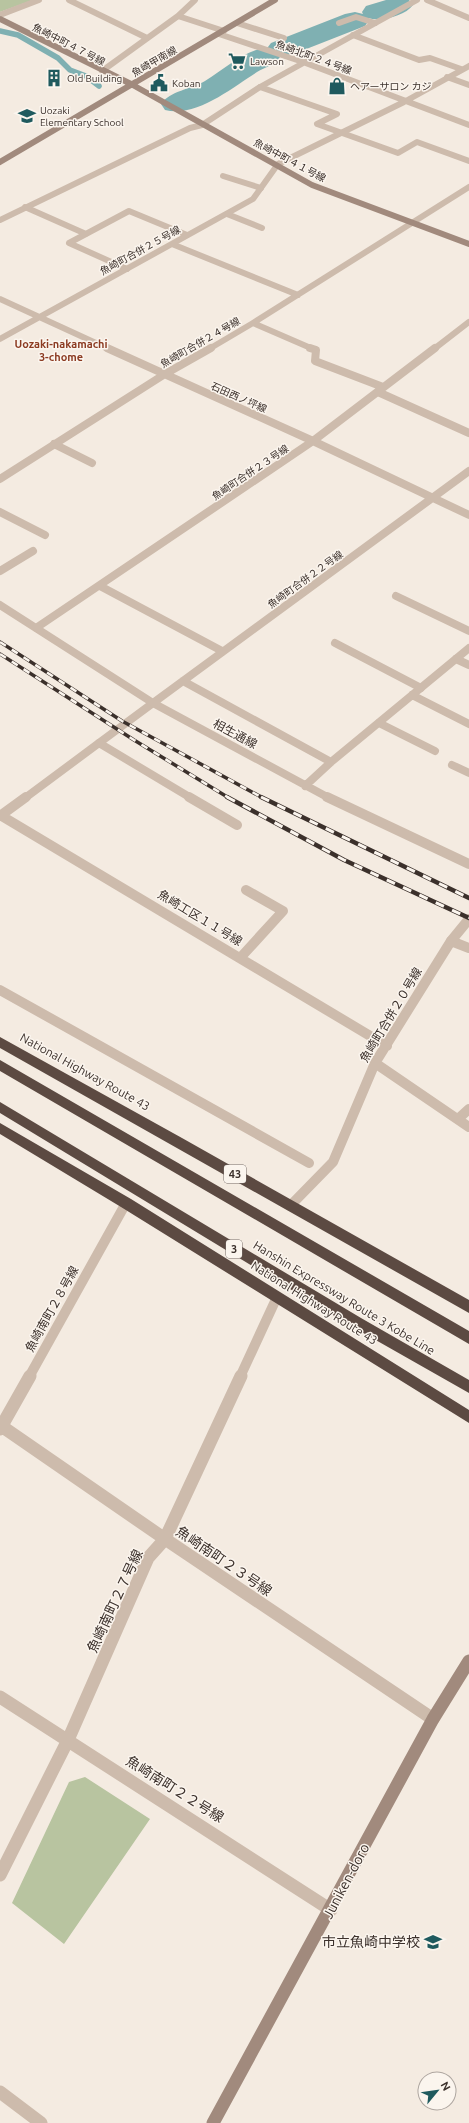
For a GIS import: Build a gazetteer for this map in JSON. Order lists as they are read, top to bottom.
{
  "streets": {
    "highway": [
      "National Highway Route 43",
      "43",
      "3",
      "Hanshin Expressway Route 3 Kobe Line"
    ],
    "street": [
      "魚崎中町４７号線",
      "魚崎北町２４号線",
      "魚崎甲南線",
      "魚崎中町４１号線",
      "魚崎町合併２５号線",
      "魚崎町合併２４号線",
      "石田西ノ坪線",
      "魚崎町合併２３号線",
      "魚崎町合併２２号線",
      "相生通線",
      "魚崎工区１１号線",
      "魚崎町合併２０号線",
      "魚崎南町２８号線",
      "魚崎南町２３号線",
      "魚崎南町２７号線",
      "魚崎南町２２号線",
      "Juniken-doro"
    ]
  },
  "crossings": [
    ["魚崎中町４７号線", "魚崎甲南線"],
    ["魚崎中町４７号線", "魚崎中町４１号線"],
    ["魚崎北町２４号線", "魚崎甲南線"],
    ["魚崎甲南線", "魚崎中町４１号線"],
    ["魚崎中町４１号線", "魚崎町合併２５号線"],
    ["魚崎中町４１号線", "魚崎町合併２４号線"],
    ["魚崎町合併２５号線", "石田西ノ坪線"],
    ["魚崎町合併２４号線", "石田西ノ坪線"],
    ["石田西ノ坪線", "魚崎町合併２３号線"],
    ["石田西ノ坪線", "魚崎町合併２２号線"],
    ["魚崎町合併２３号線", "相生通線"],
    ["魚崎町合併２２号線", "相生通線"],
    ["魚崎町合併２２号線", "魚崎工区１１号線"],
    ["魚崎工区１１号線", "魚崎町合併２０号線"],
    ["魚崎町合併２０号線", "National Highway Route 43"],
    ["National Highway Route 43", "魚崎南町２８号線"],
    ["National Highway Route 43", "魚崎南町２７号線"],
    ["魚崎南町２８号線", "魚崎南町２３号線"],
    ["魚崎南町２３号線", "魚崎南町２７号線"],
    ["魚崎南町２３号線", "Juniken-doro"],
    ["魚崎南町２７号線", "魚崎南町２２号線"],
    ["魚崎南町２２号線", "Juniken-doro"]
  ],
  "districts": ["Uozaki-nakamachi 3-chome"],
  "places": {
    "supermarket": ["Lawson"],
    "building": ["Old Building"],
    "public building": ["Koban"],
    "shop": ["ヘアーサロン カジ"],
    "school or university": ["Uozaki Elementary School", "市立魚崎中学校"]
  },
  "north": "top right"
}
